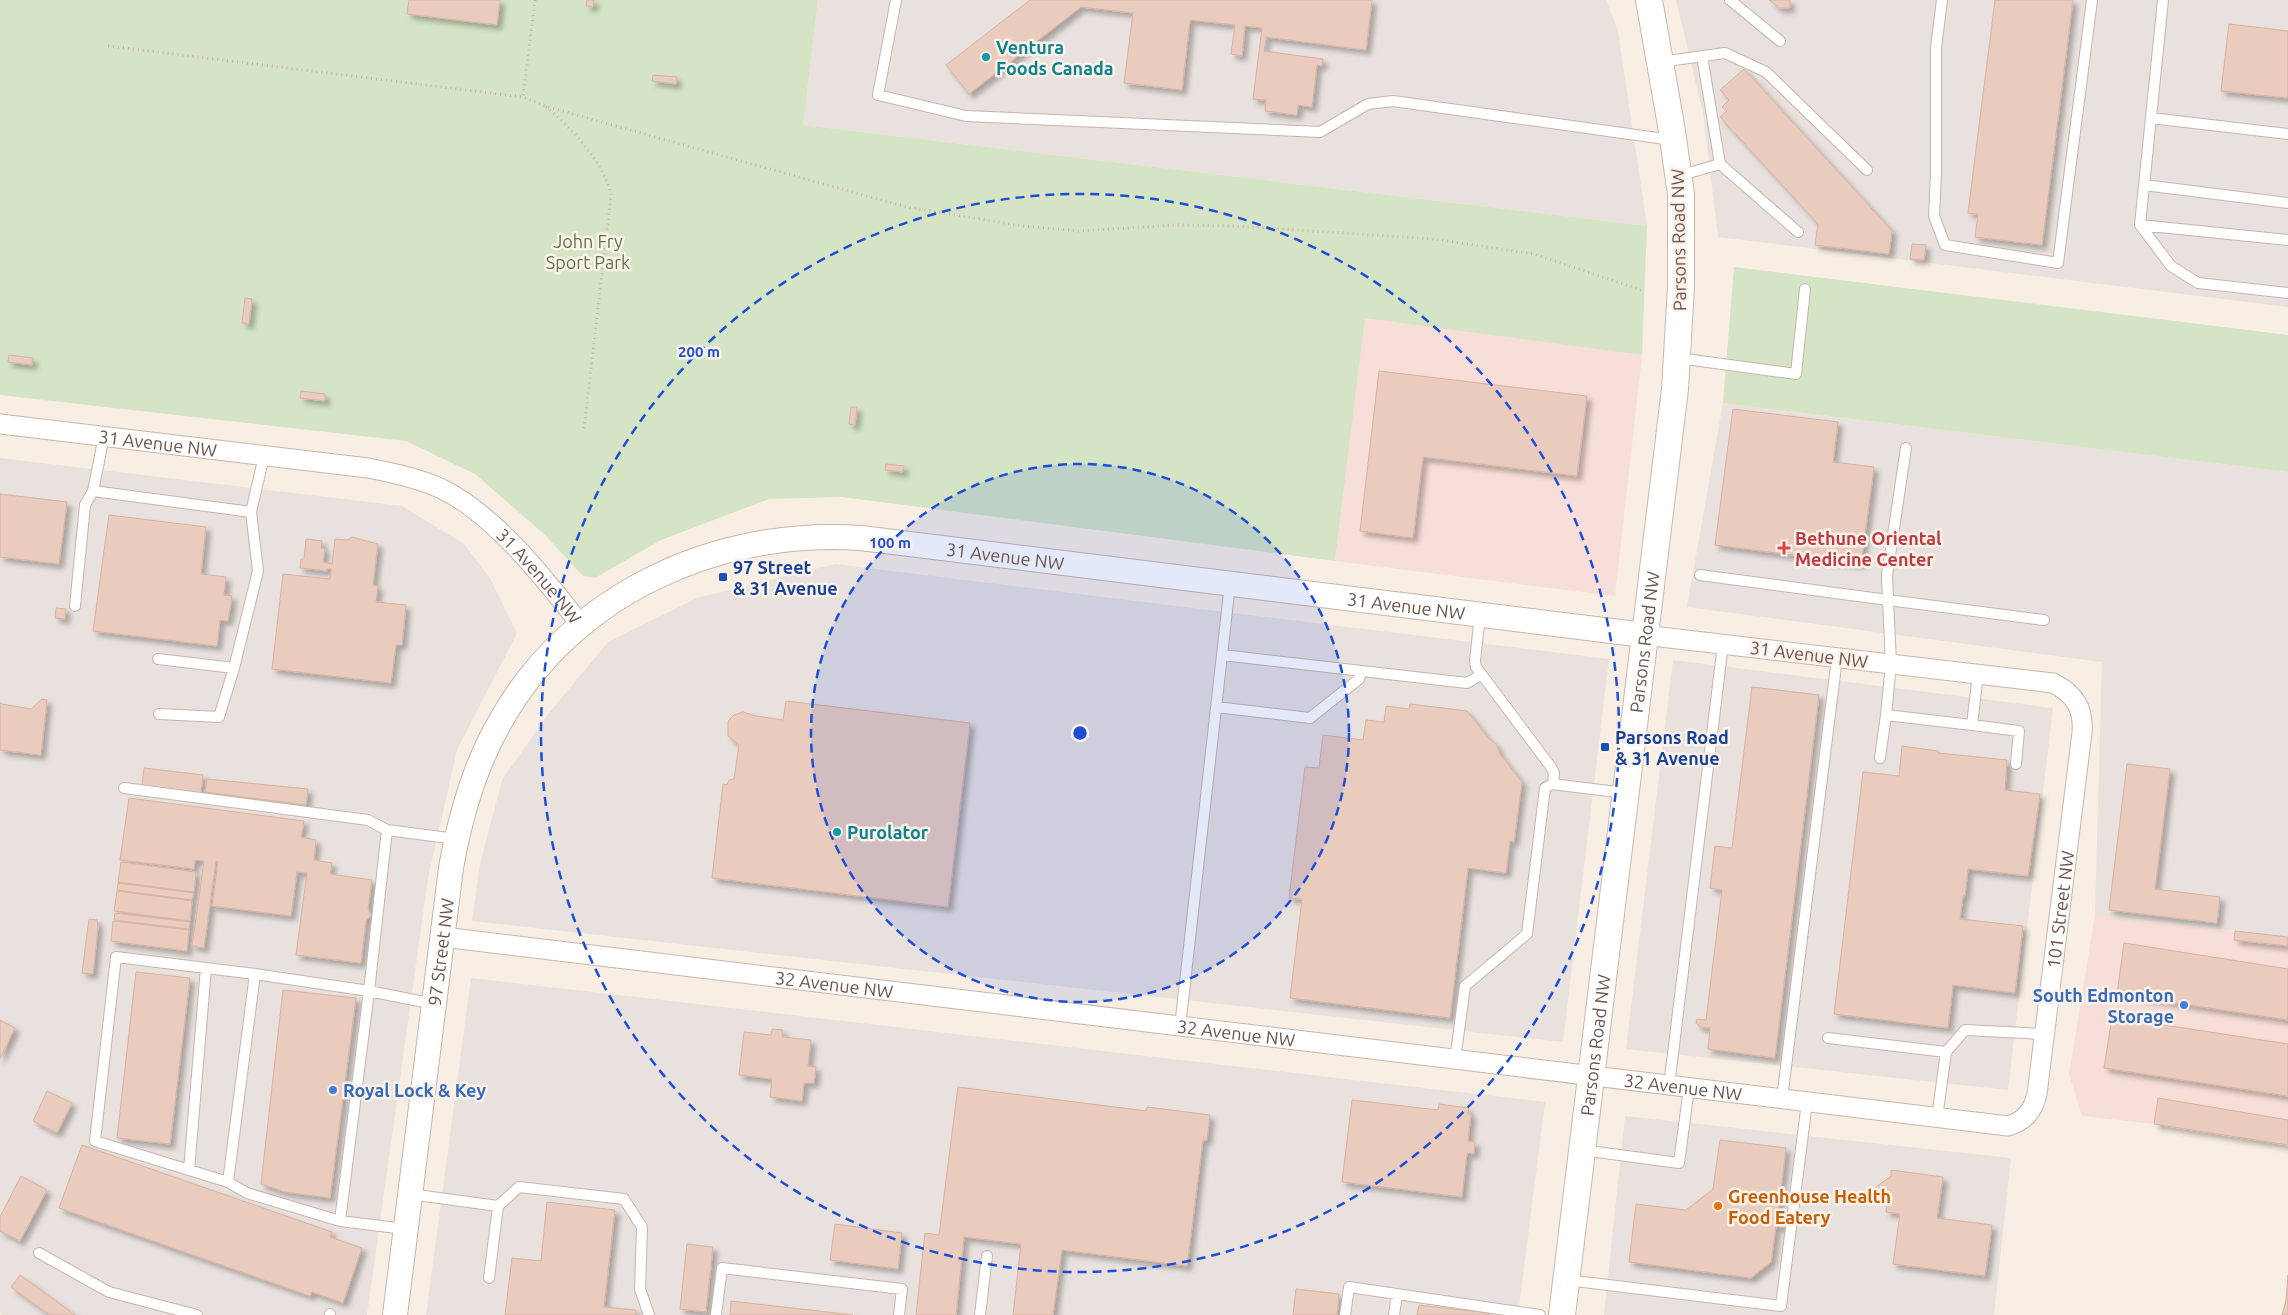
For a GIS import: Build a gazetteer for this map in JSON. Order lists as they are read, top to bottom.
{
  "streets": {
    "main road": ["Parsons Road NW"],
    "street": [
      "31 Avenue NW",
      "101 Street NW",
      "97 Street NW",
      "32 Avenue NW"
    ]
  },
  "crossings": [
    ["Parsons Road NW", "31 Avenue NW"],
    ["Parsons Road NW", "32 Avenue NW"],
    ["31 Avenue NW", "101 Street NW"],
    ["31 Avenue NW", "97 Street NW"],
    ["101 Street NW", "32 Avenue NW"],
    ["97 Street NW", "32 Avenue NW"]
  ],
  "parks": ["John Fry Sport Park"],
  "places": {
    "other": [
      "Ventura Foods Canada",
      "Purolator",
      "South Edmonton Storage",
      "Royal Lock & Key",
      "Greenhouse Health Food Eatery"
    ],
    "health": ["Bethune Oriental Medicine Center"],
    "transit": ["97 Street & 31 Avenue", "Parsons Road & 31 Avenue"]
  },
  "rings": ["200 m", "100 m"]
}
